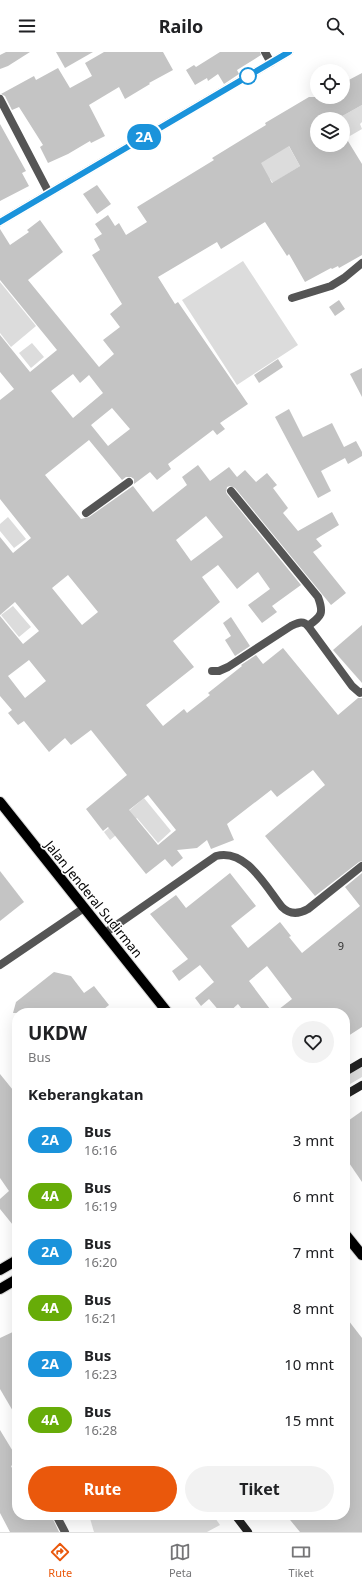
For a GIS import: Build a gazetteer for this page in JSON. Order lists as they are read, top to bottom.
{
  "streets": {
    "main road": ["Jalan Jenderal Sudirman"]
  },
  "lines": ["bus line 2A"],
  "house_numbers": ["9"],
  "page": {
    "header": "Railo",
    "on_map": "2A",
    "heading": [
      ["UKDW", "Bus"],
      "Keberangkatan"
    ],
    "list": [
      {
        "mark": "2A",
        "name": "Bus",
        "note": "16:16",
        "value": "3 mnt"
      },
      {
        "mark": "4A",
        "name": "Bus",
        "note": "16:19",
        "value": "6 mnt"
      },
      {
        "mark": "2A",
        "name": "Bus",
        "note": "16:20",
        "value": "7 mnt"
      },
      {
        "mark": "4A",
        "name": "Bus",
        "note": "16:21",
        "value": "8 mnt"
      },
      {
        "mark": "2A",
        "name": "Bus",
        "note": "16:23",
        "value": "10 mnt"
      },
      {
        "mark": "4A",
        "name": "Bus",
        "note": "16:28",
        "value": "15 mnt"
      }
    ],
    "buttons": ["Rute", "Tiket"],
    "tabs": ["Rute", "Peta", "Tiket"]
  }
}
